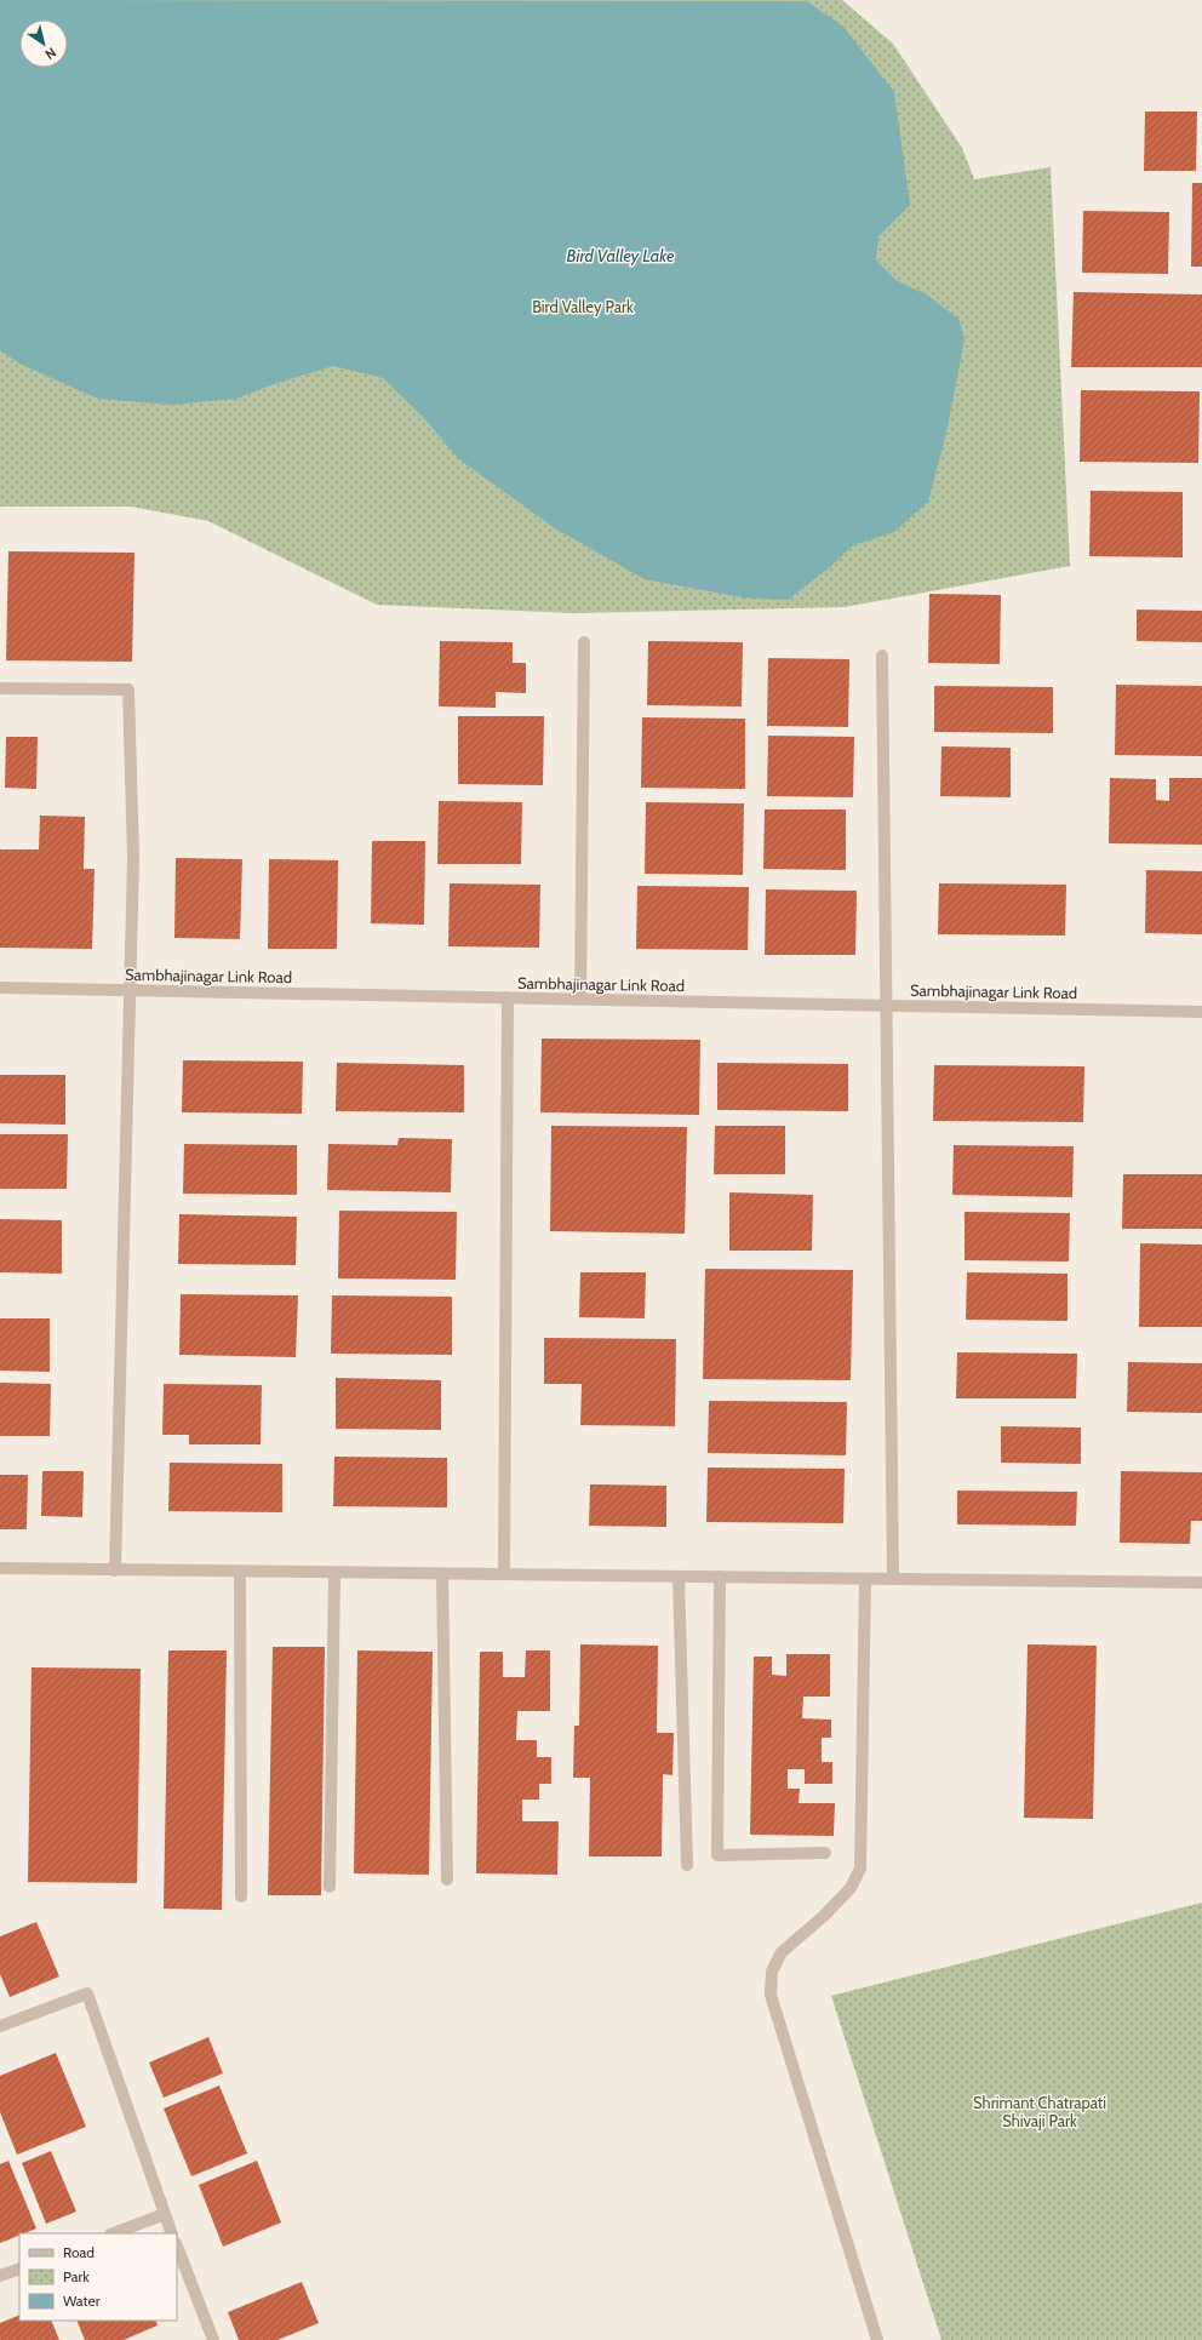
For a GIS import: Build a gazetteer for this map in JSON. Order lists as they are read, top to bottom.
{
  "streets": {
    "street": ["Sambhajinagar Link Road"]
  },
  "water": ["Bird Valley Lake"],
  "parks": ["Bird Valley Park", "Shrimant Chatrapati Shivaji Park"],
  "legend": ["Road", "Park", "Water"],
  "north": "bottom right"
}
